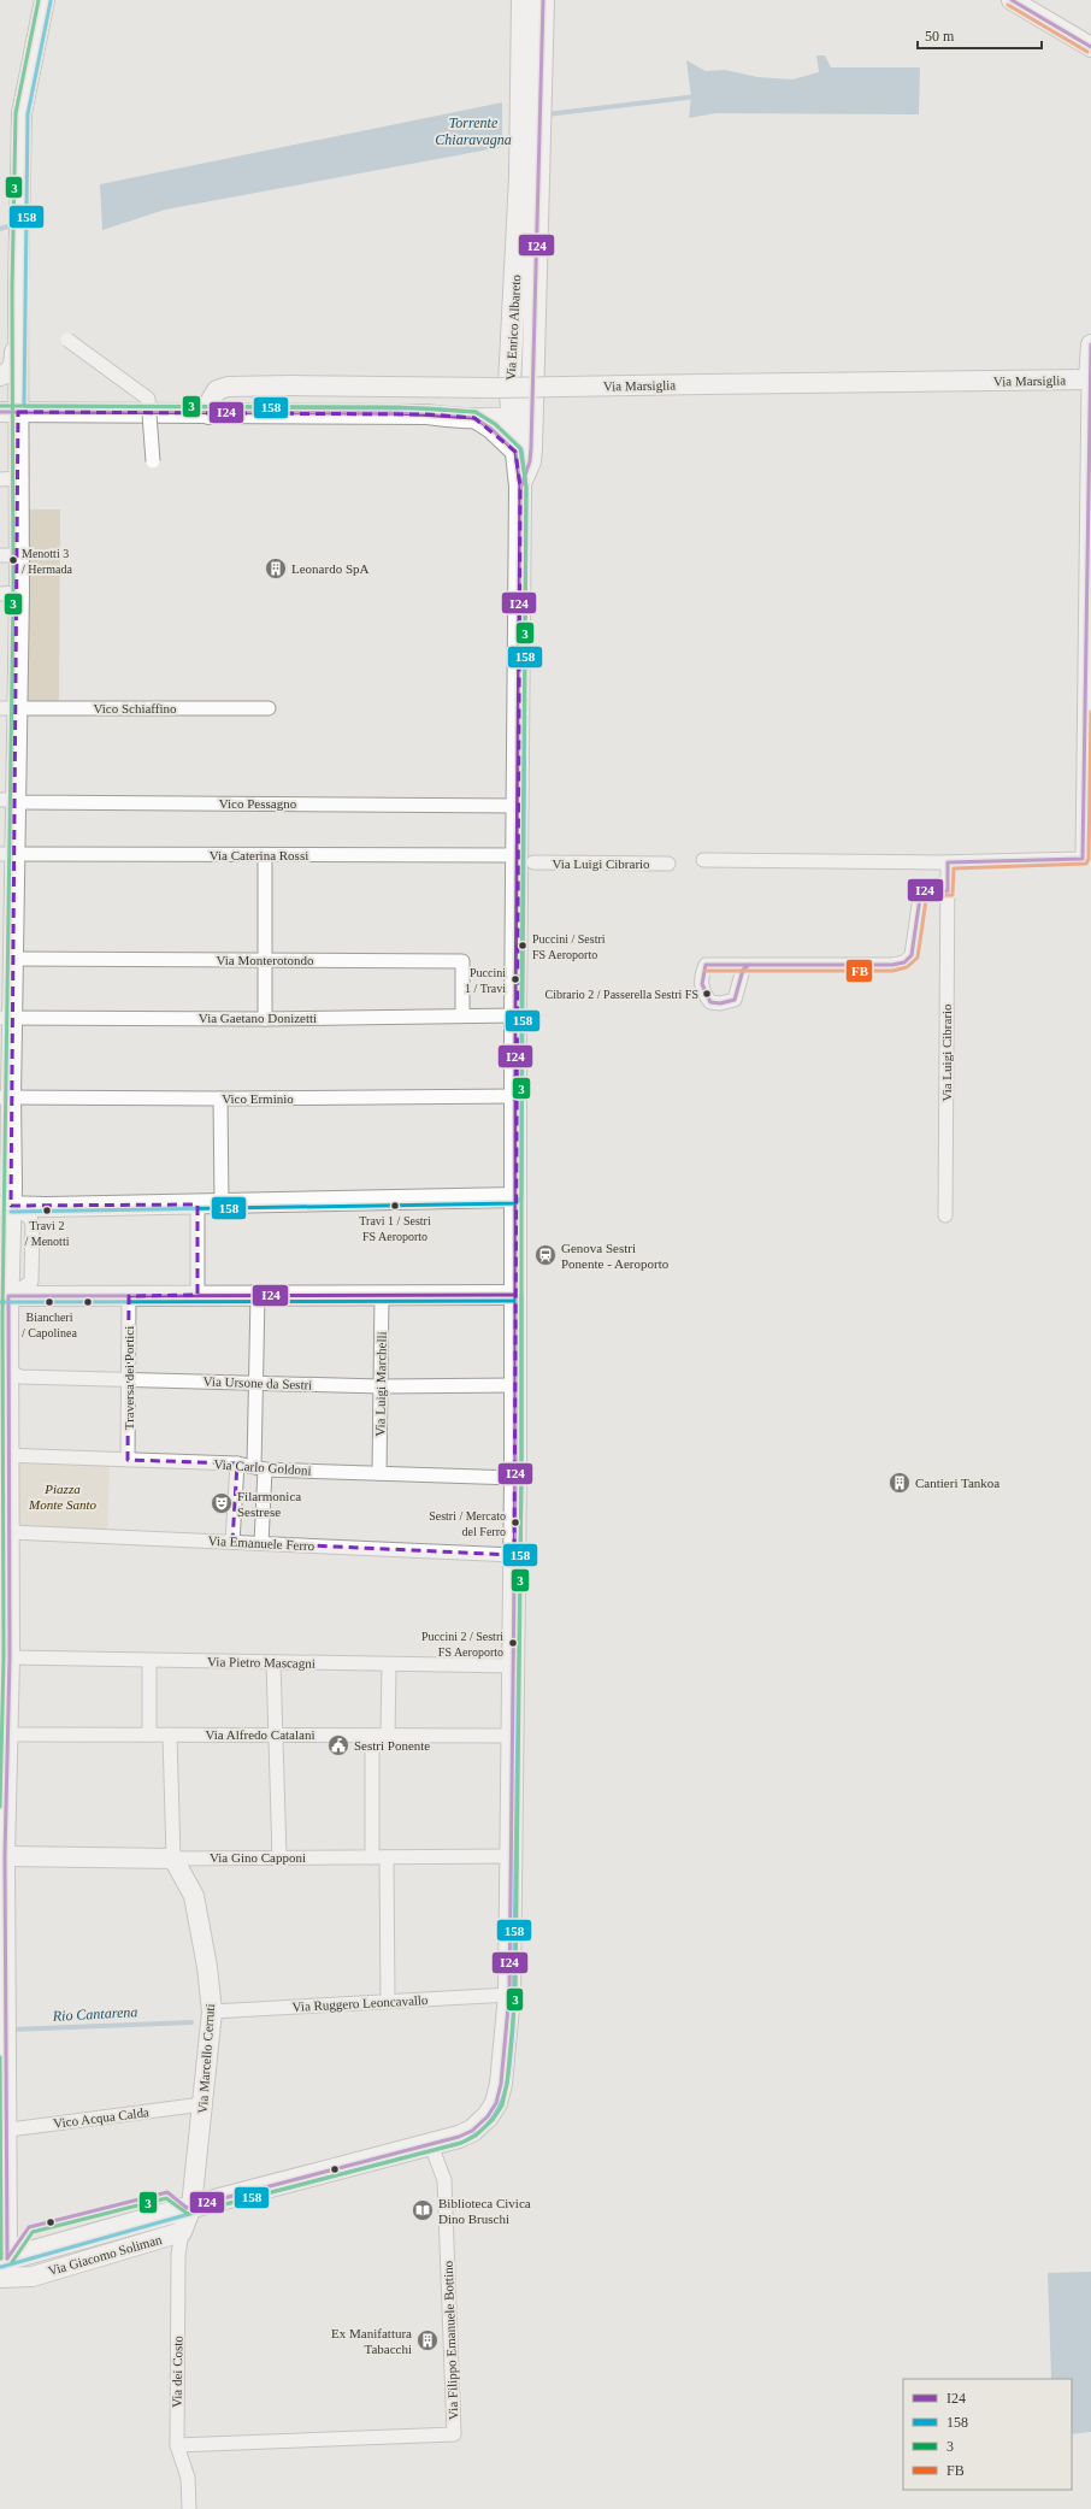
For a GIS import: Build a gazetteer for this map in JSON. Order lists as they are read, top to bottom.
{
  "streets": {
    "main road": ["Via Enrico Albareto", "Via Giacomo Soliman"],
    "street": [
      "Via Marsiglia",
      "Vico Schiaffino",
      "Vico Pessagno",
      "Via Caterina Rossi",
      "Via Luigi Cibrario",
      "Via Monterotondo",
      "Via Gaetano Donizetti",
      "Vico Erminio",
      "Traversa dei Portici",
      "Via Ursone da Sestri",
      "Via Luigi Marchelli",
      "Via Carlo Goldoni",
      "Via Emanuele Ferro",
      "Via Pietro Mascagni",
      "Via Alfredo Catalani",
      "Via Gino Capponi",
      "Via Ruggero Leoncavallo",
      "Via Marcello Cerruti",
      "Vico Acqua Calda",
      "Via Filippo Emanuele Bottino",
      "Via dei Costo"
    ]
  },
  "crossings": [
    ["Via Enrico Albareto", "Via Giacomo Soliman"],
    ["Vico Pessagno", "Via Giacomo Soliman"],
    ["Via Caterina Rossi", "Via Luigi Cibrario"],
    ["Via Caterina Rossi", "Via Giacomo Soliman"],
    ["Via Luigi Cibrario", "Via Giacomo Soliman"],
    ["Via Monterotondo", "Via Gaetano Donizetti"],
    ["Via Gaetano Donizetti", "Via Giacomo Soliman"],
    ["Vico Erminio", "Via Giacomo Soliman"],
    ["Traversa dei Portici", "Via Ursone da Sestri"],
    ["Traversa dei Portici", "Via Carlo Goldoni"],
    ["Via Ursone da Sestri", "Via Luigi Marchelli"],
    ["Via Ursone da Sestri", "Via Giacomo Soliman"],
    ["Via Luigi Marchelli", "Via Carlo Goldoni"],
    ["Via Carlo Goldoni", "Via Giacomo Soliman"],
    ["Via Emanuele Ferro", "Via Giacomo Soliman"],
    ["Via Pietro Mascagni", "Via Giacomo Soliman"],
    ["Via Alfredo Catalani", "Via Giacomo Soliman"],
    ["Via Gino Capponi", "Via Marcello Cerruti"],
    ["Via Gino Capponi", "Via Giacomo Soliman"],
    ["Via Ruggero Leoncavallo", "Via Marcello Cerruti"],
    ["Via Ruggero Leoncavallo", "Via Giacomo Soliman"],
    ["Via Marcello Cerruti", "Vico Acqua Calda"],
    ["Via Marcello Cerruti", "Via Giacomo Soliman"],
    ["Via Giacomo Soliman", "Via Filippo Emanuele Bottino"],
    ["Via Giacomo Soliman", "Via dei Costo"],
    ["Via Filippo Emanuele Bottino", "Via dei Costo"]
  ],
  "water": ["Torrente Chiaravagna", "Rio Cantarena"],
  "parks": ["Piazza Monte Santo"],
  "places": {
    "other": [
      "Menotti 3 / Hermada",
      "Puccini / Sestri FS Aeroporto",
      "Puccini 1 / Travi",
      "Cibrario 2 / Passerella Sestri FS",
      "Travi 1 / Sestri FS Aeroporto",
      "Travi 2 / Menotti",
      "Biancheri / Capolinea",
      "Sestri / Mercato del Ferro",
      "Puccini 2 / Sestri FS Aeroporto"
    ],
    "building": ["Leonardo SpA", "Cantieri Tankoa", "Ex Manifattura Tabacchi"],
    "station": ["Genova Sestri Ponente - Aeroporto"],
    "theatre": ["Filarmonica Sestrese"],
    "public building": ["Sestri Ponente"],
    "library": ["Biblioteca Civica Dino Bruschi"]
  },
  "lines": [
    "transit line I24",
    "transit line 3",
    "transit line 158",
    "transit line FB"
  ],
  "legend": [
    "I24",
    "158",
    "3",
    "FB"
  ],
  "scale_bar": "50 m"
}
